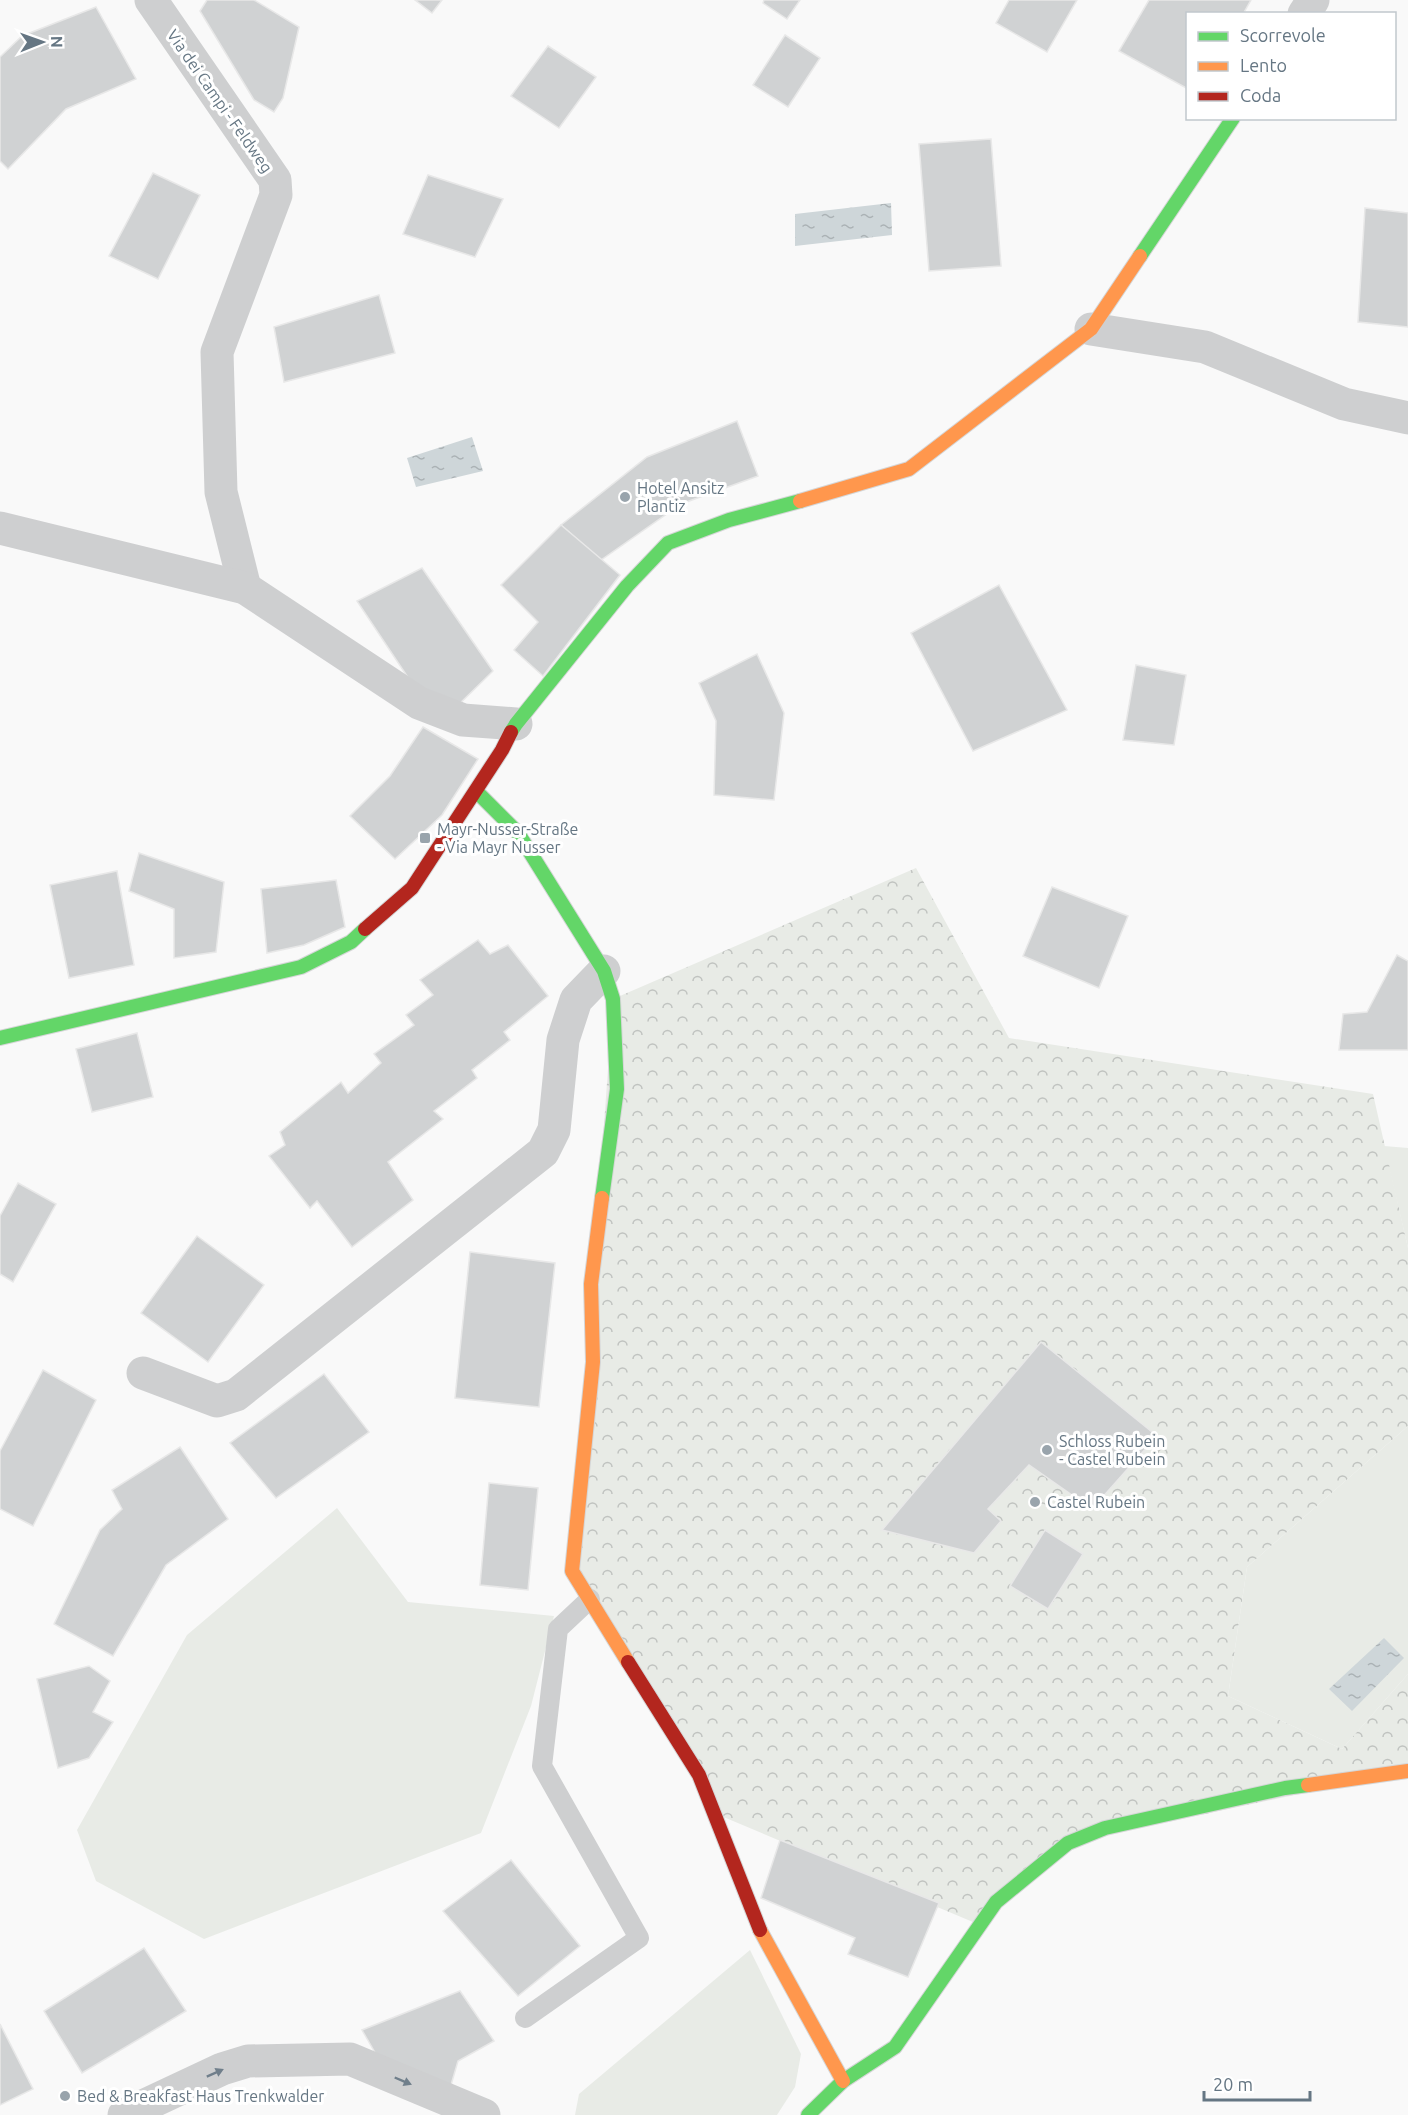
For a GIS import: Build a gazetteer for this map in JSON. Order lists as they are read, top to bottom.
{
  "streets": {
    "street": ["Via dei Campi - Feldweg"]
  },
  "places": {
    "other": [
      "Hotel Ansitz Plantiz",
      "Schloss Rubein - Castel Rubein",
      "Castel Rubein",
      "Bed & Breakfast Haus Trenkwalder"
    ],
    "transit": ["Mayr-Nusser-Straße - Via Mayr Nusser"]
  },
  "legend": ["Scorrevole", "Lento", "Coda"],
  "scale_bar": "20 m",
  "north": "right"
}
